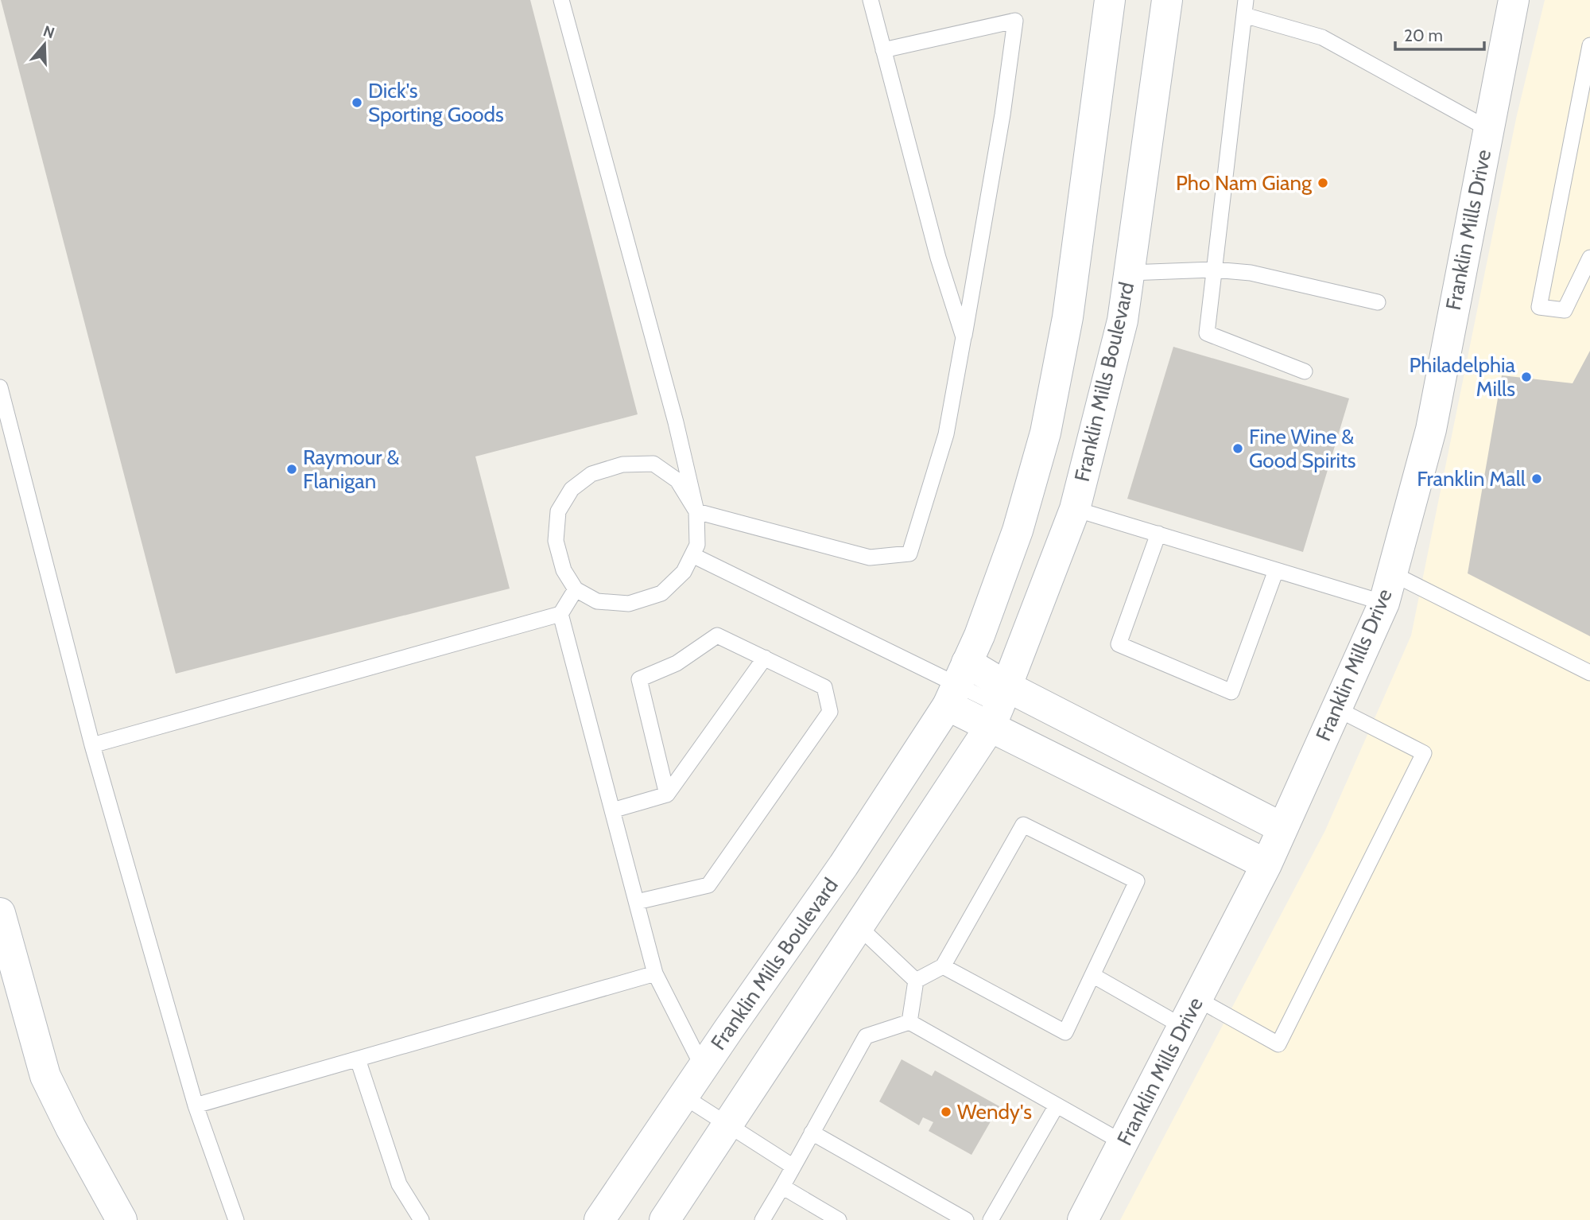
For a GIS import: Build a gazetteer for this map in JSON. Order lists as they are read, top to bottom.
{
  "streets": {
    "street": ["Franklin Mills Drive", "Franklin Mills Boulevard"]
  },
  "places": [
    "Dick's Sporting Goods",
    "Pho Nam Giang",
    "Philadelphia Mills",
    "Fine Wine & Good Spirits",
    "Raymour & Flanigan",
    "Franklin Mall",
    "Wendy's"
  ],
  "scale_bar": "20 m",
  "north": "top"
}
